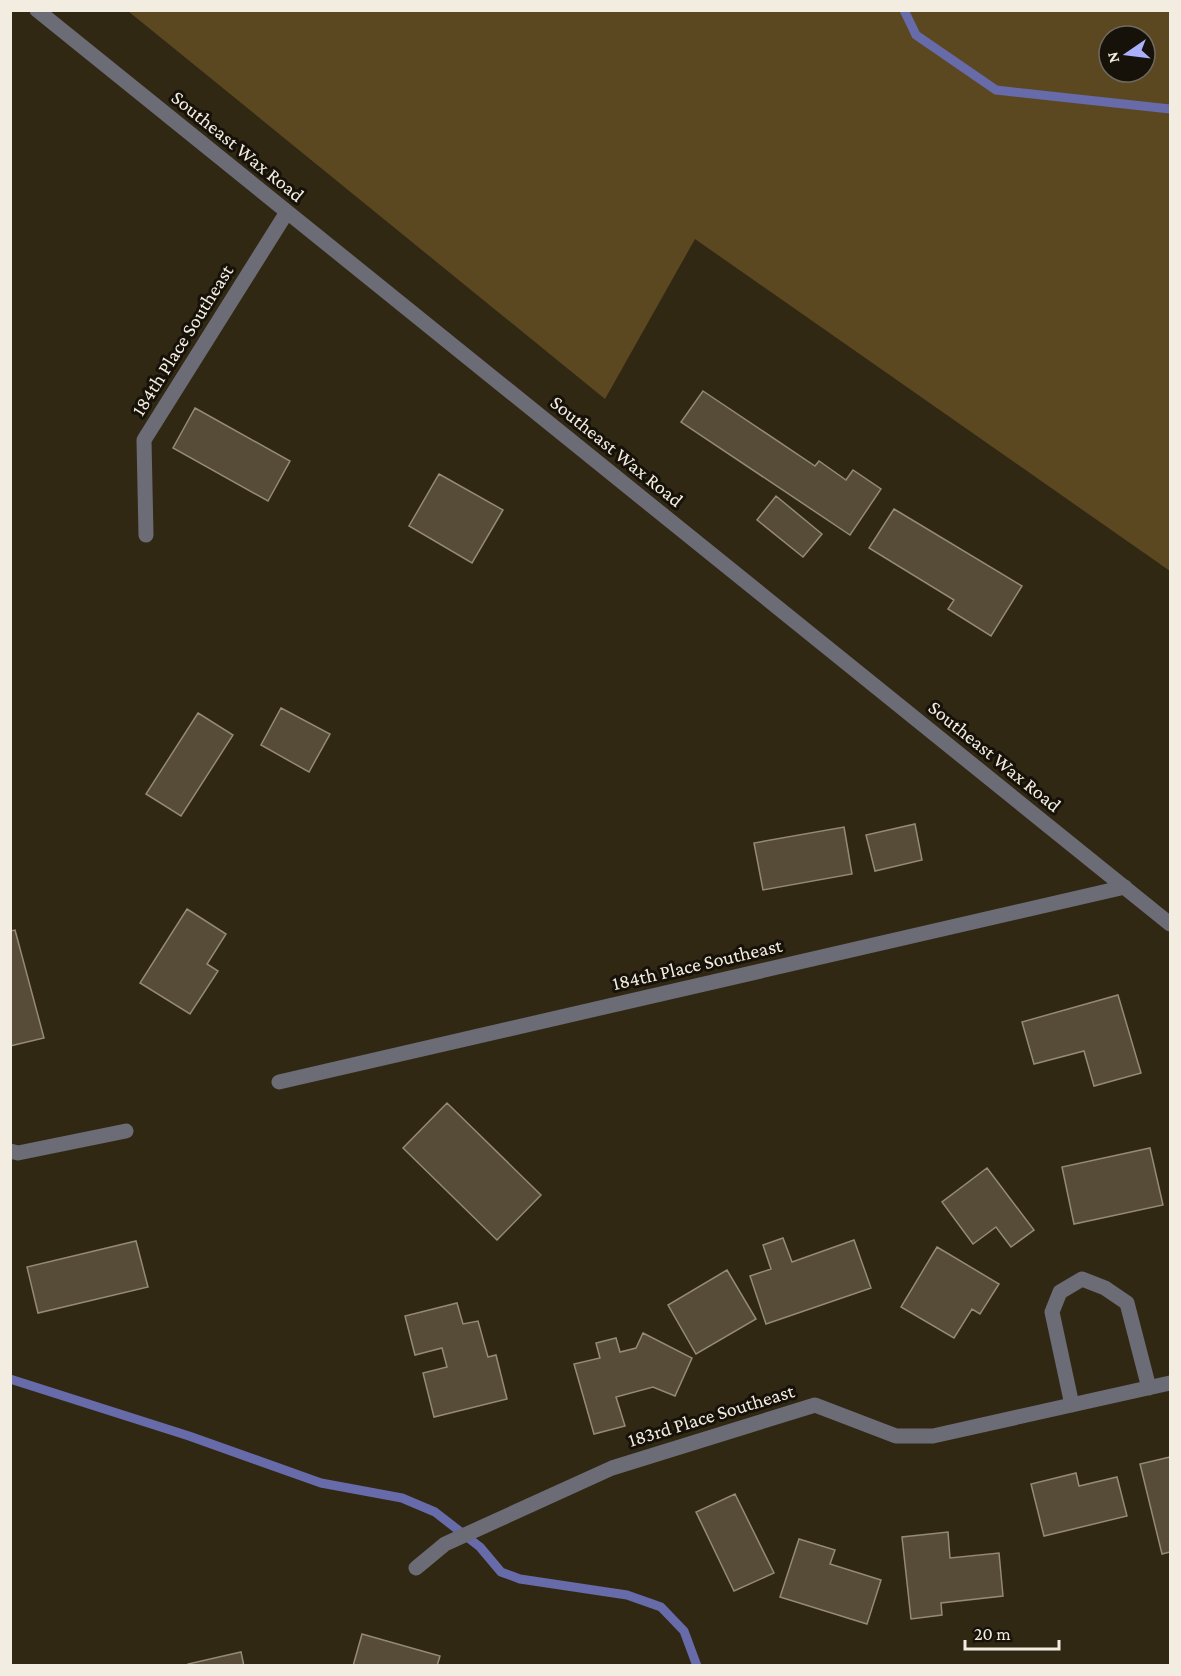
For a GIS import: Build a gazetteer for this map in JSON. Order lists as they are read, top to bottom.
{
  "streets": {
    "street": ["Southeast Wax Road", "184th Place Southeast", "183rd Place Southeast"]
  },
  "crossings": [
    ["Southeast Wax Road", "184th Place Southeast"]
  ],
  "scale_bar": "20 m",
  "north": "left"
}
